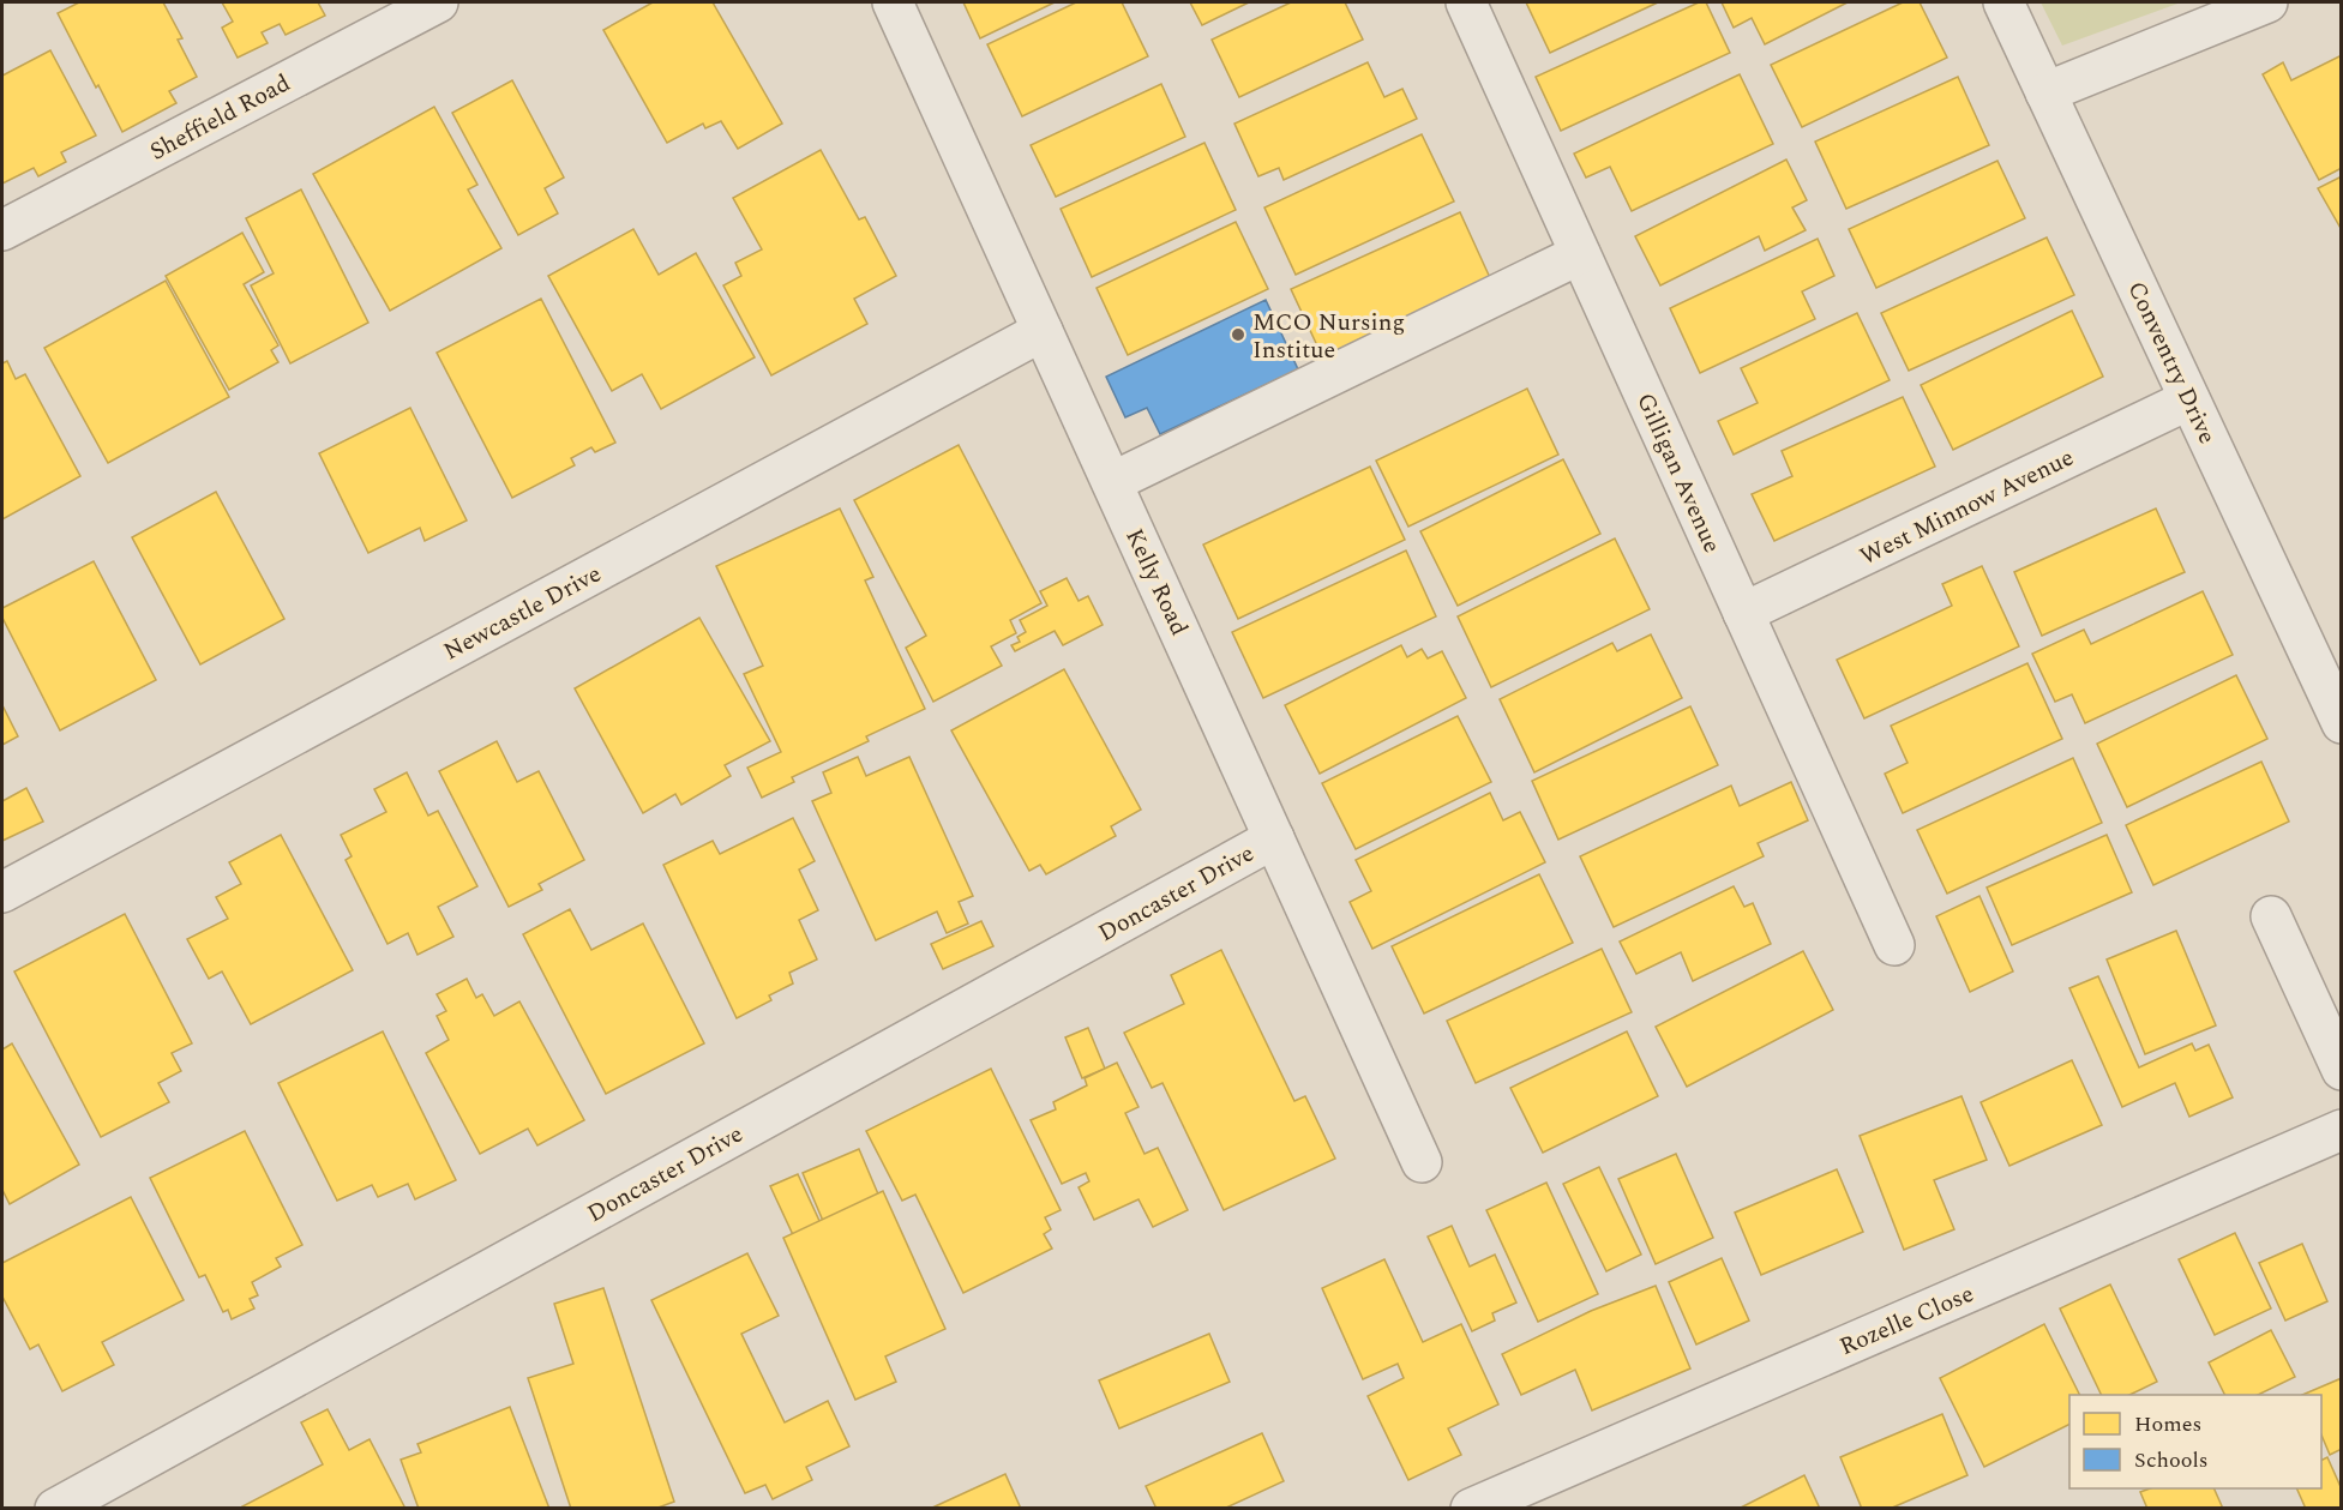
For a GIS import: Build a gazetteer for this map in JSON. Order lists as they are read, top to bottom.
{
  "streets": {
    "street": [
      "Sheffield Road",
      "Conventry Drive",
      "Gilligan Avenue",
      "West Minnow Avenue",
      "Kelly Road",
      "Newcastle Drive",
      "Doncaster Drive",
      "Rozelle Close"
    ]
  },
  "crossings": [
    ["Conventry Drive", "West Minnow Avenue"],
    ["Gilligan Avenue", "West Minnow Avenue"],
    ["Kelly Road", "Newcastle Drive"],
    ["Kelly Road", "Doncaster Drive"]
  ],
  "places": ["MCO Nursing Institue"],
  "legend": ["Homes", "Schools"]
}
